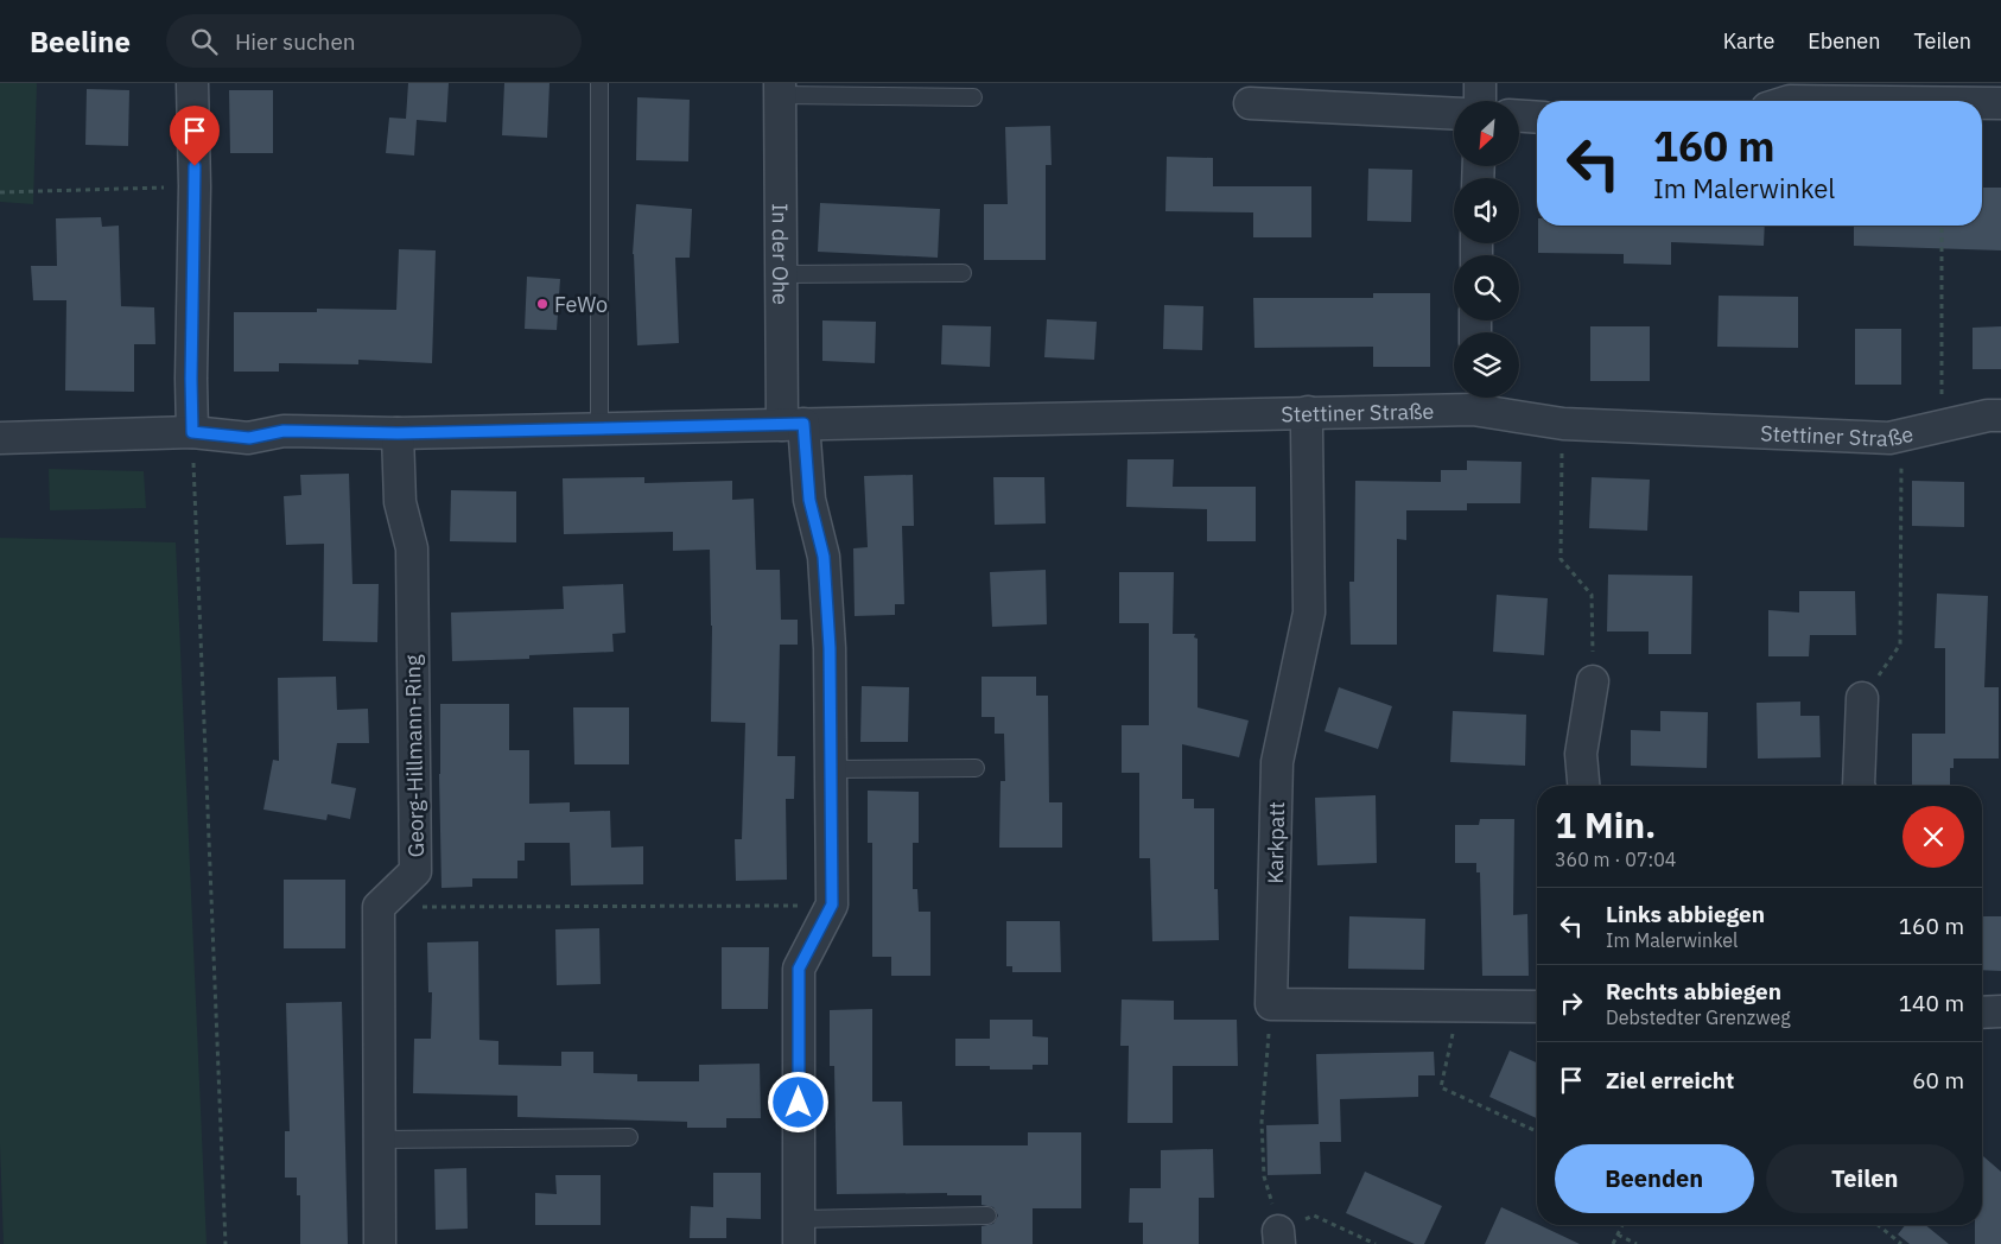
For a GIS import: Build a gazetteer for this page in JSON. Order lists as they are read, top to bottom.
{
  "streets": {
    "street": [
      "In der Ohe",
      "Stettiner Straße",
      "Georg-Hillmann-Ring",
      "Karkpatt"
    ]
  },
  "crossings": [
    ["In der Ohe", "Stettiner Straße"],
    ["Stettiner Straße", "Georg-Hillmann-Ring"],
    ["Stettiner Straße", "Karkpatt"]
  ],
  "places": ["FeWo"],
  "north": "bottom left",
  "page": {
    "header": "Beeline",
    "search": "Hier suchen",
    "nav": ["Karte", "Ebenen", "Teilen"],
    "turn": ["160 m", "Im Malerwinkel"],
    "heading": ["1 Min.", "360 m · 07:04"],
    "list": [
      {
        "name": "Links abbiegen",
        "note": "Im Malerwinkel",
        "value": "160 m"
      },
      {
        "name": "Rechts abbiegen",
        "note": "Debstedter Grenzweg",
        "value": "140 m"
      },
      {
        "name": "Ziel erreicht",
        "value": "60 m"
      }
    ],
    "buttons": ["Beenden", "Teilen"]
  }
}
